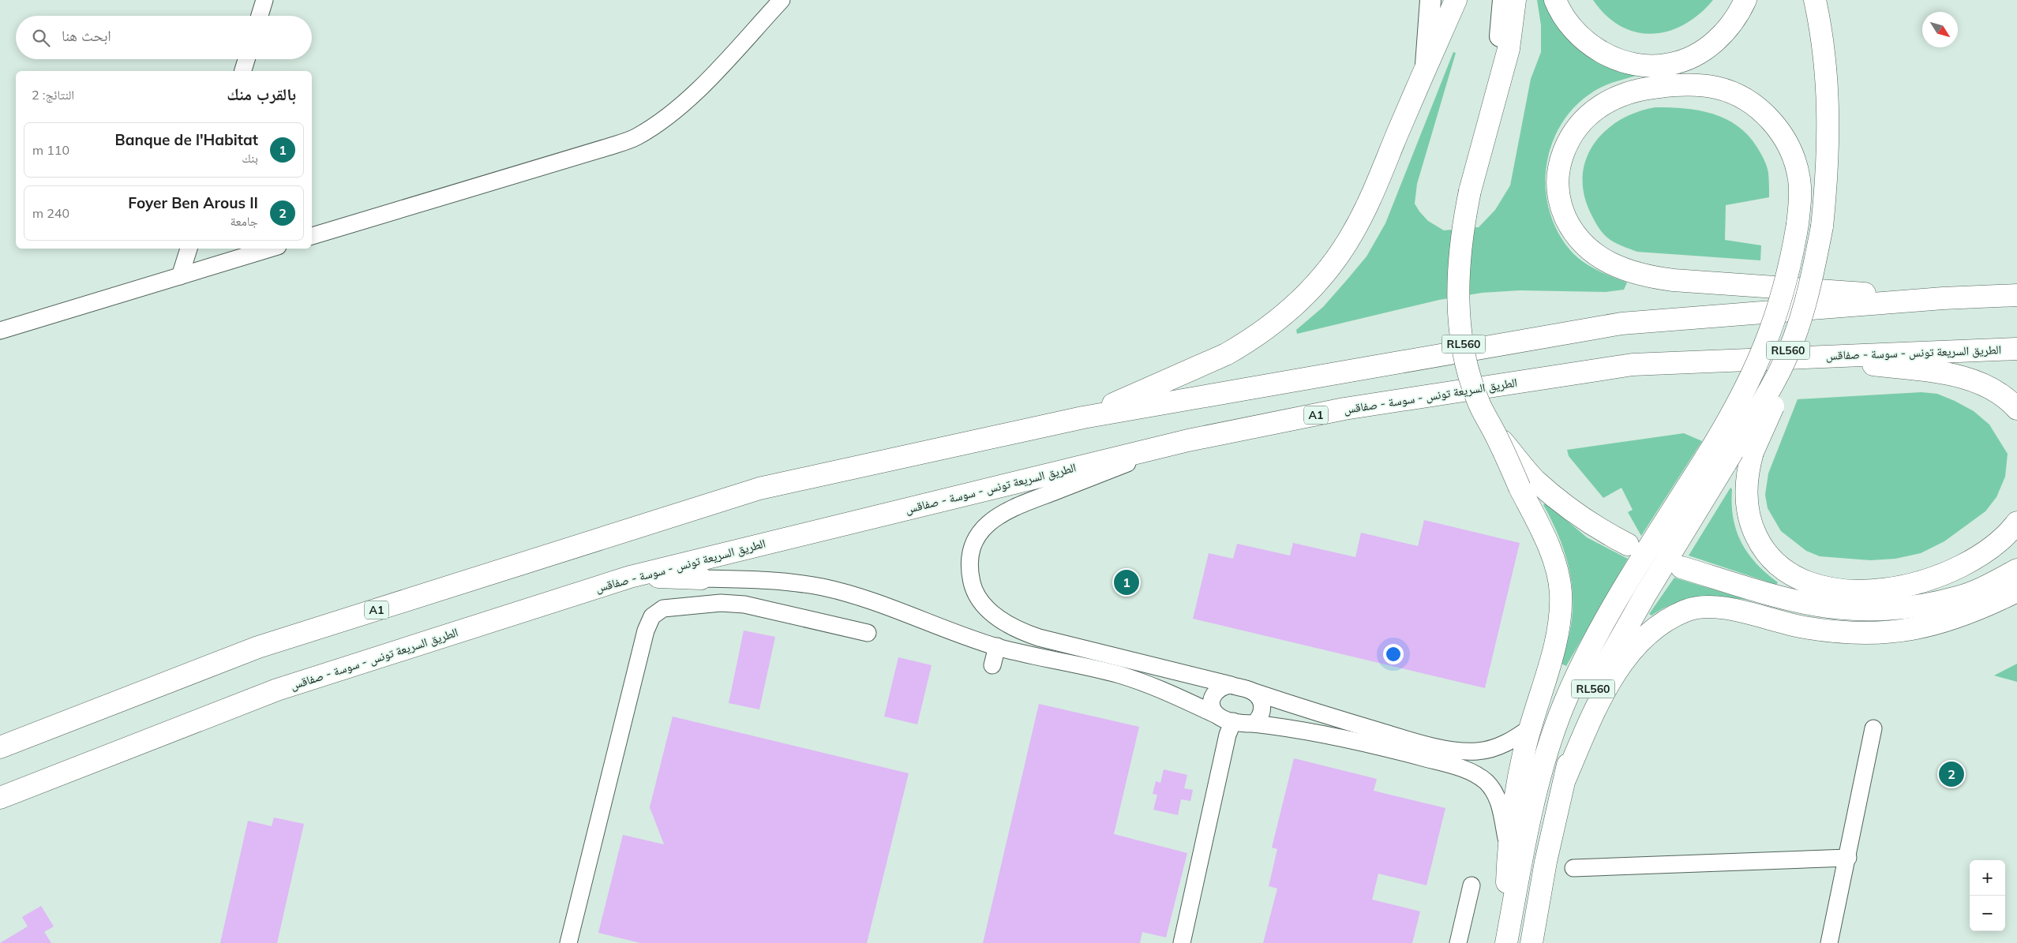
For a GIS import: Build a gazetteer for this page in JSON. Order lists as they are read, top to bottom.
{
  "streets": {
    "highway": ["RL560", "الطريق السريعة تونس - سوسة - صفاقس", "A1"]
  },
  "north": "bottom right",
  "page": {
    "search": "ابحث هنا",
    "heading": ["بالقرب منك", "النتائج: 2"],
    "list": [
      {
        "mark": "1",
        "name": "Banque de l'Habitat",
        "note": "بنك",
        "value": "110 m"
      },
      {
        "mark": "2",
        "name": "Foyer Ben Arous II",
        "note": "جامعة",
        "value": "240 m"
      }
    ],
    "pins": ["1", "2"],
    "map_buttons": ["+", "−"]
  }
}
